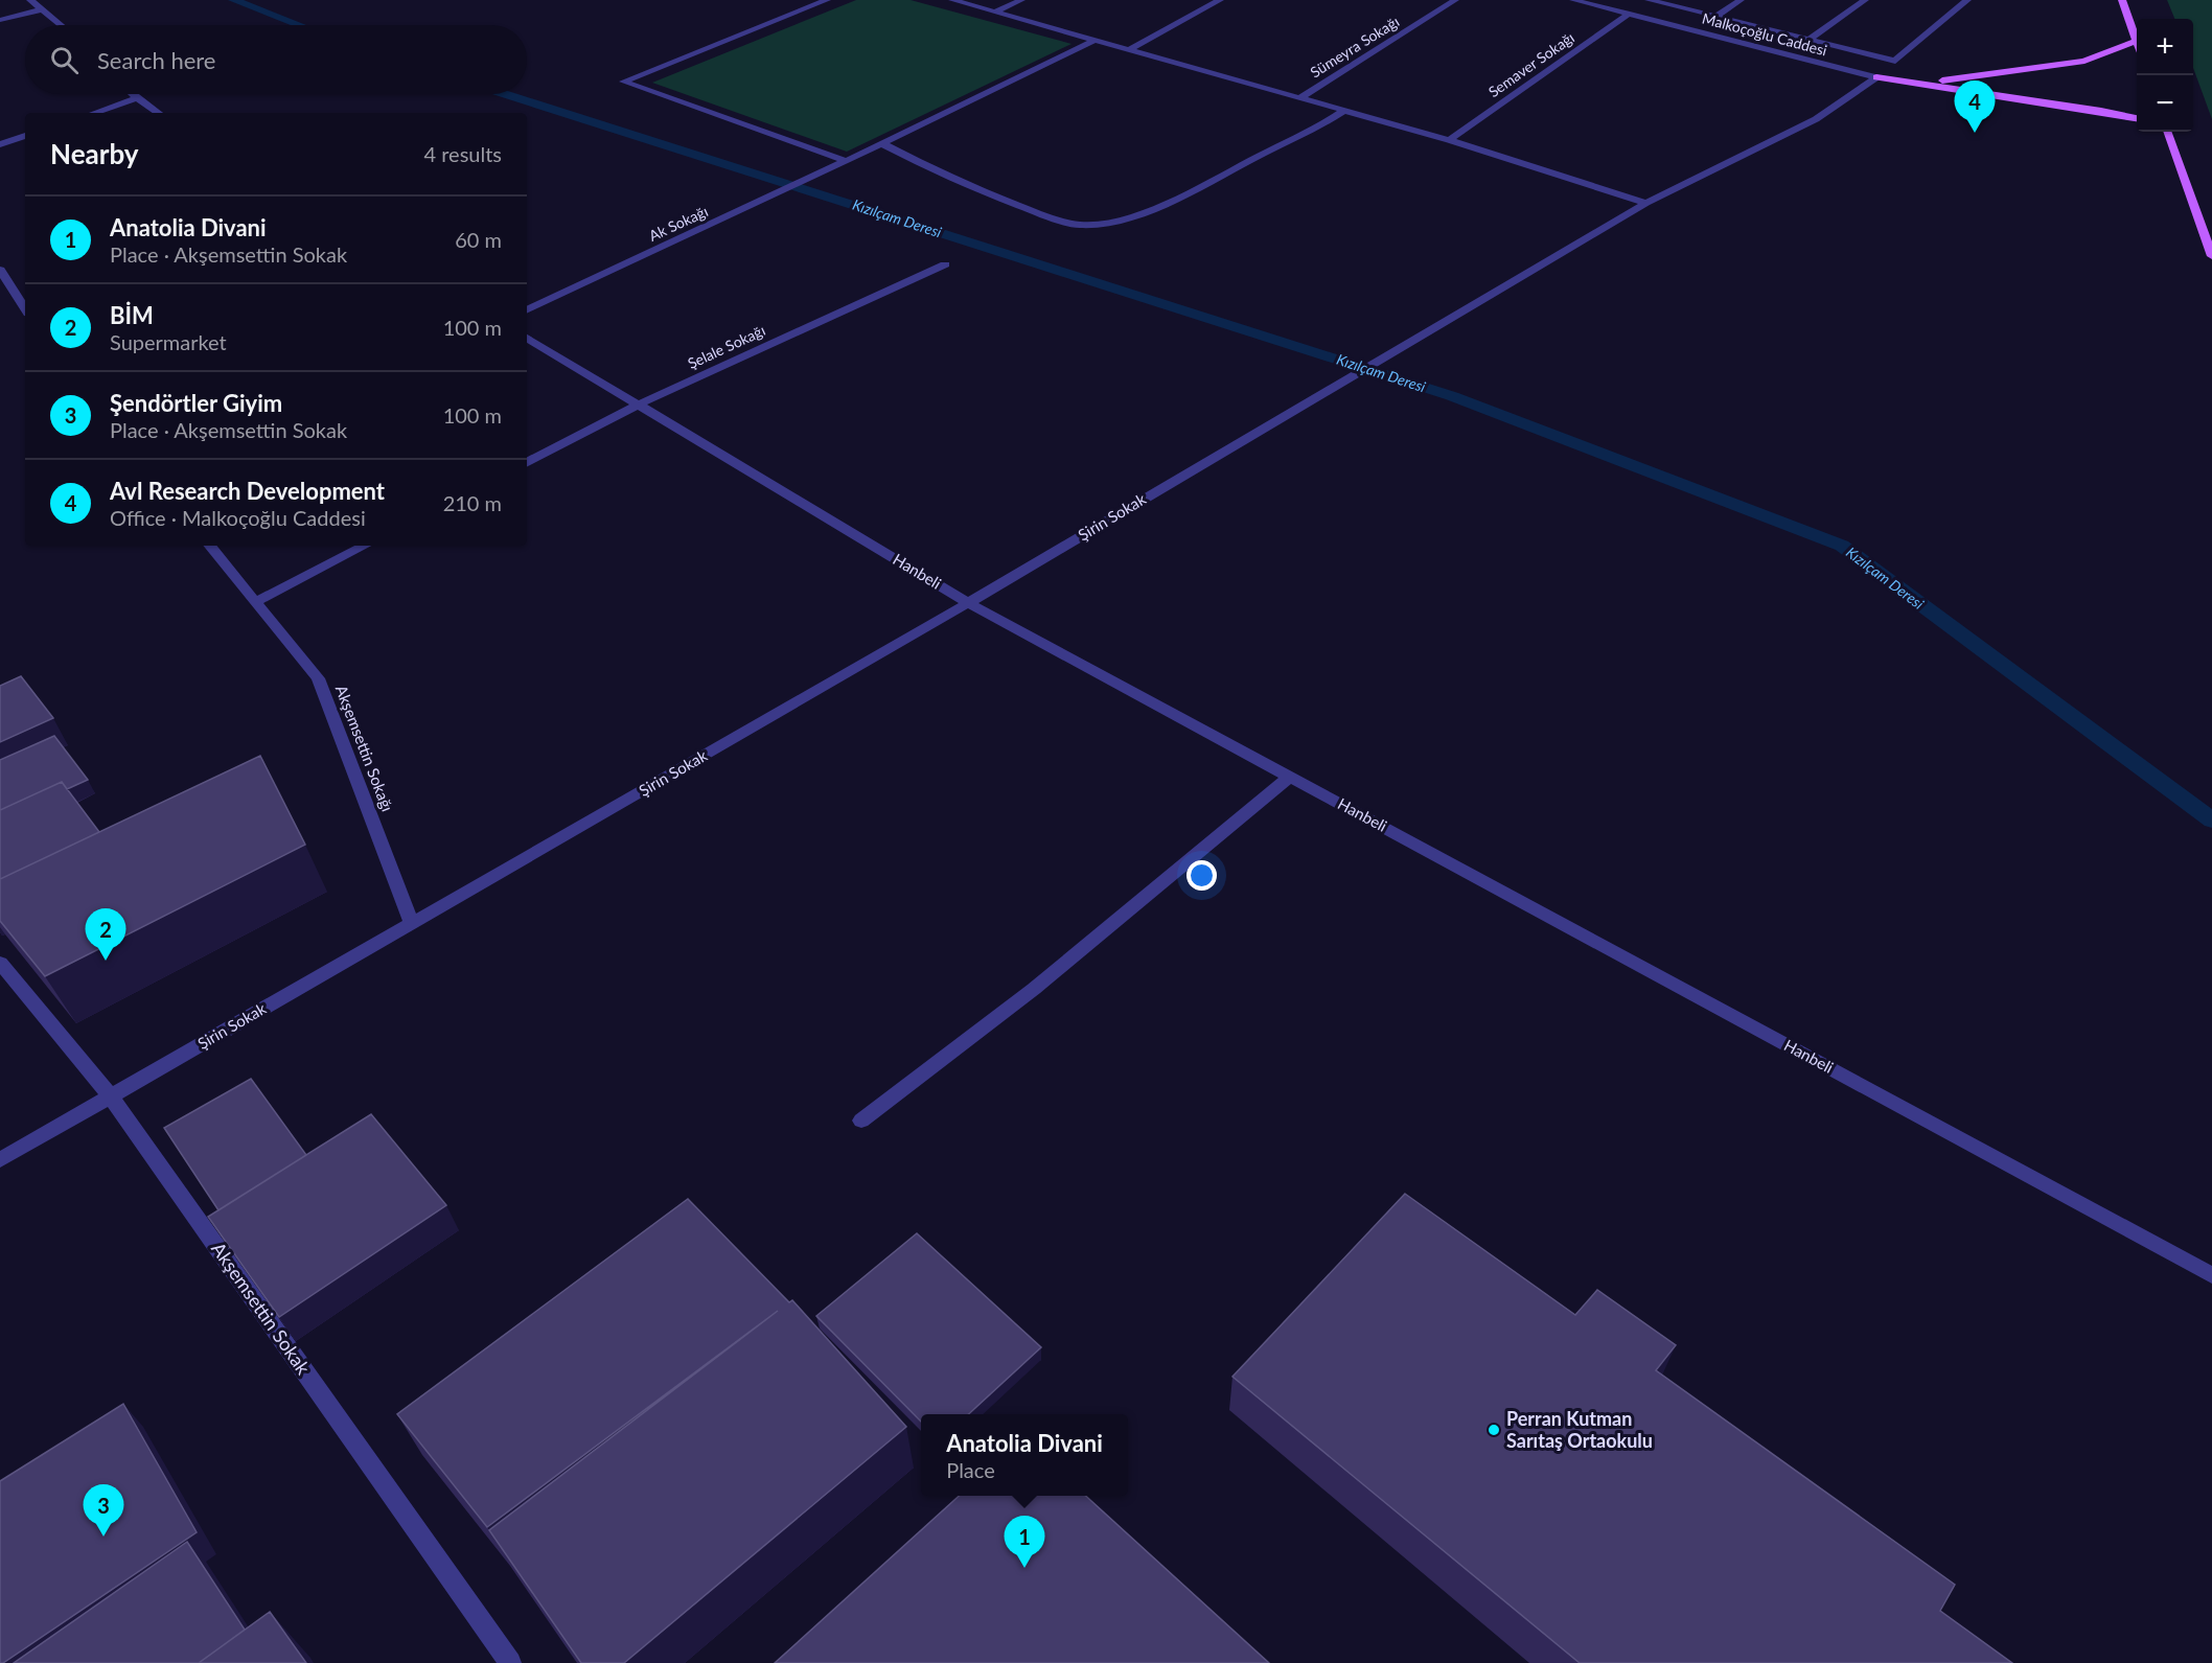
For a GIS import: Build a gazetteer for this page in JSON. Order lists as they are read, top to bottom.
{
  "streets": {
    "street": [
      "Malkoçoğlu Caddesi",
      "Sümeyra Sokağı",
      "Semaver Sokağı",
      "Ak Sokağı",
      "Şelale Sokağı",
      "Şirin Sokak",
      "Hanbeli",
      "Akşemsettin Sokağı",
      "Akşemsettin Sokak"
    ]
  },
  "crossings": [
    ["Malkoçoğlu Caddesi", "Semaver Sokağı"],
    ["Malkoçoğlu Caddesi", "Şirin Sokak"],
    ["Şelale Sokağı", "Hanbeli"],
    ["Şirin Sokak", "Hanbeli"],
    ["Şirin Sokak", "Akşemsettin Sokağı"],
    ["Şirin Sokak", "Akşemsettin Sokak"]
  ],
  "water": ["Kızılçam Deresi"],
  "places": ["Perran Kutman Sarıtaş Ortaokulu"],
  "page": {
    "map_buttons": ["+", "−"],
    "search": "Search here",
    "pins": [
      "4",
      "2",
      "3",
      "1"
    ],
    "heading": ["Nearby", "4 results"],
    "list": [
      {
        "mark": "1",
        "name": "Anatolia Divani",
        "note": "Place · Akşemsettin Sokak",
        "value": "60 m"
      },
      {
        "mark": "2",
        "name": "BİM",
        "note": "Supermarket",
        "value": "100 m"
      },
      {
        "mark": "3",
        "name": "Şendörtler Giyim",
        "note": "Place · Akşemsettin Sokak",
        "value": "100 m"
      },
      {
        "mark": "4",
        "name": "Avl Research Development",
        "note": "Office · Malkoçoğlu Caddesi",
        "value": "210 m"
      }
    ],
    "popup": ["Anatolia Divani", "Place"]
  }
}
